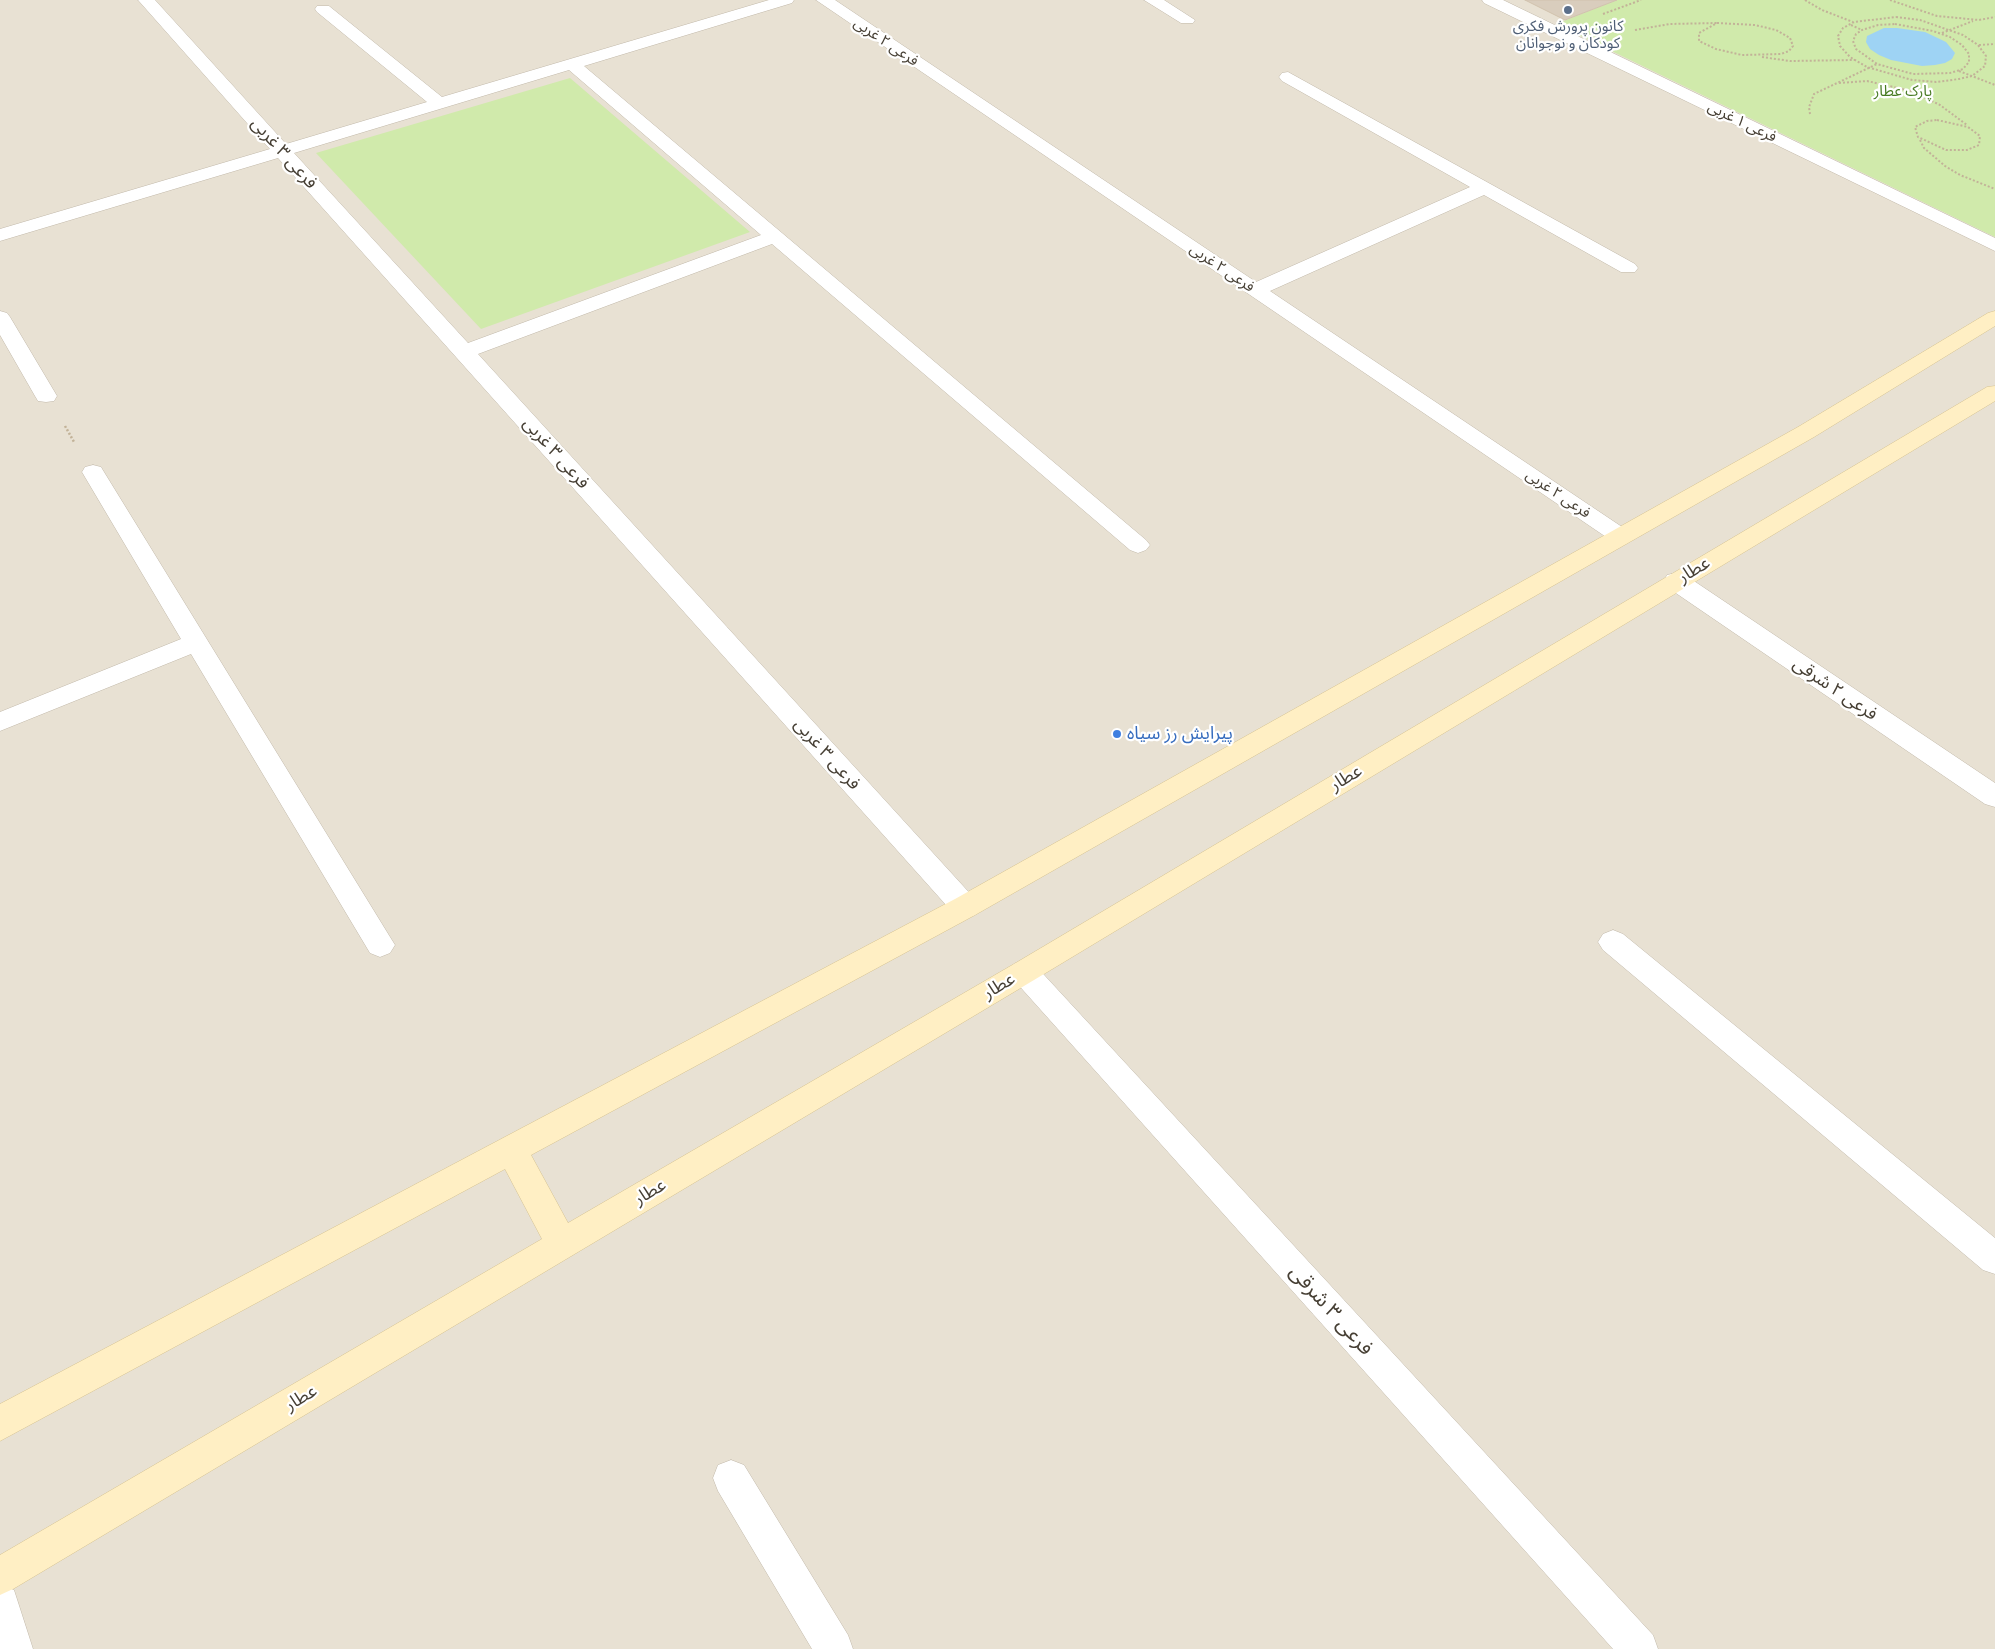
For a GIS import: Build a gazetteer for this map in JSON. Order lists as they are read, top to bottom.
{
  "streets": {
    "main road": ["عطار"],
    "street": [
      "فرعی ۲ غربی",
      "فرعی ۱ غربی",
      "فرعی ۳ غربی",
      "فرعی ۲ شرقی",
      "فرعی ۳ شرقی"
    ]
  },
  "crossings": [
    ["عطار", "فرعی ۲ شرقی"],
    ["عطار", "فرعی ۳ شرقی"]
  ],
  "parks": ["پارک عطار"],
  "places": ["کانون پرورش فکری کودکان و نوجوانان", "پیرایش رز سیاه"]
}
